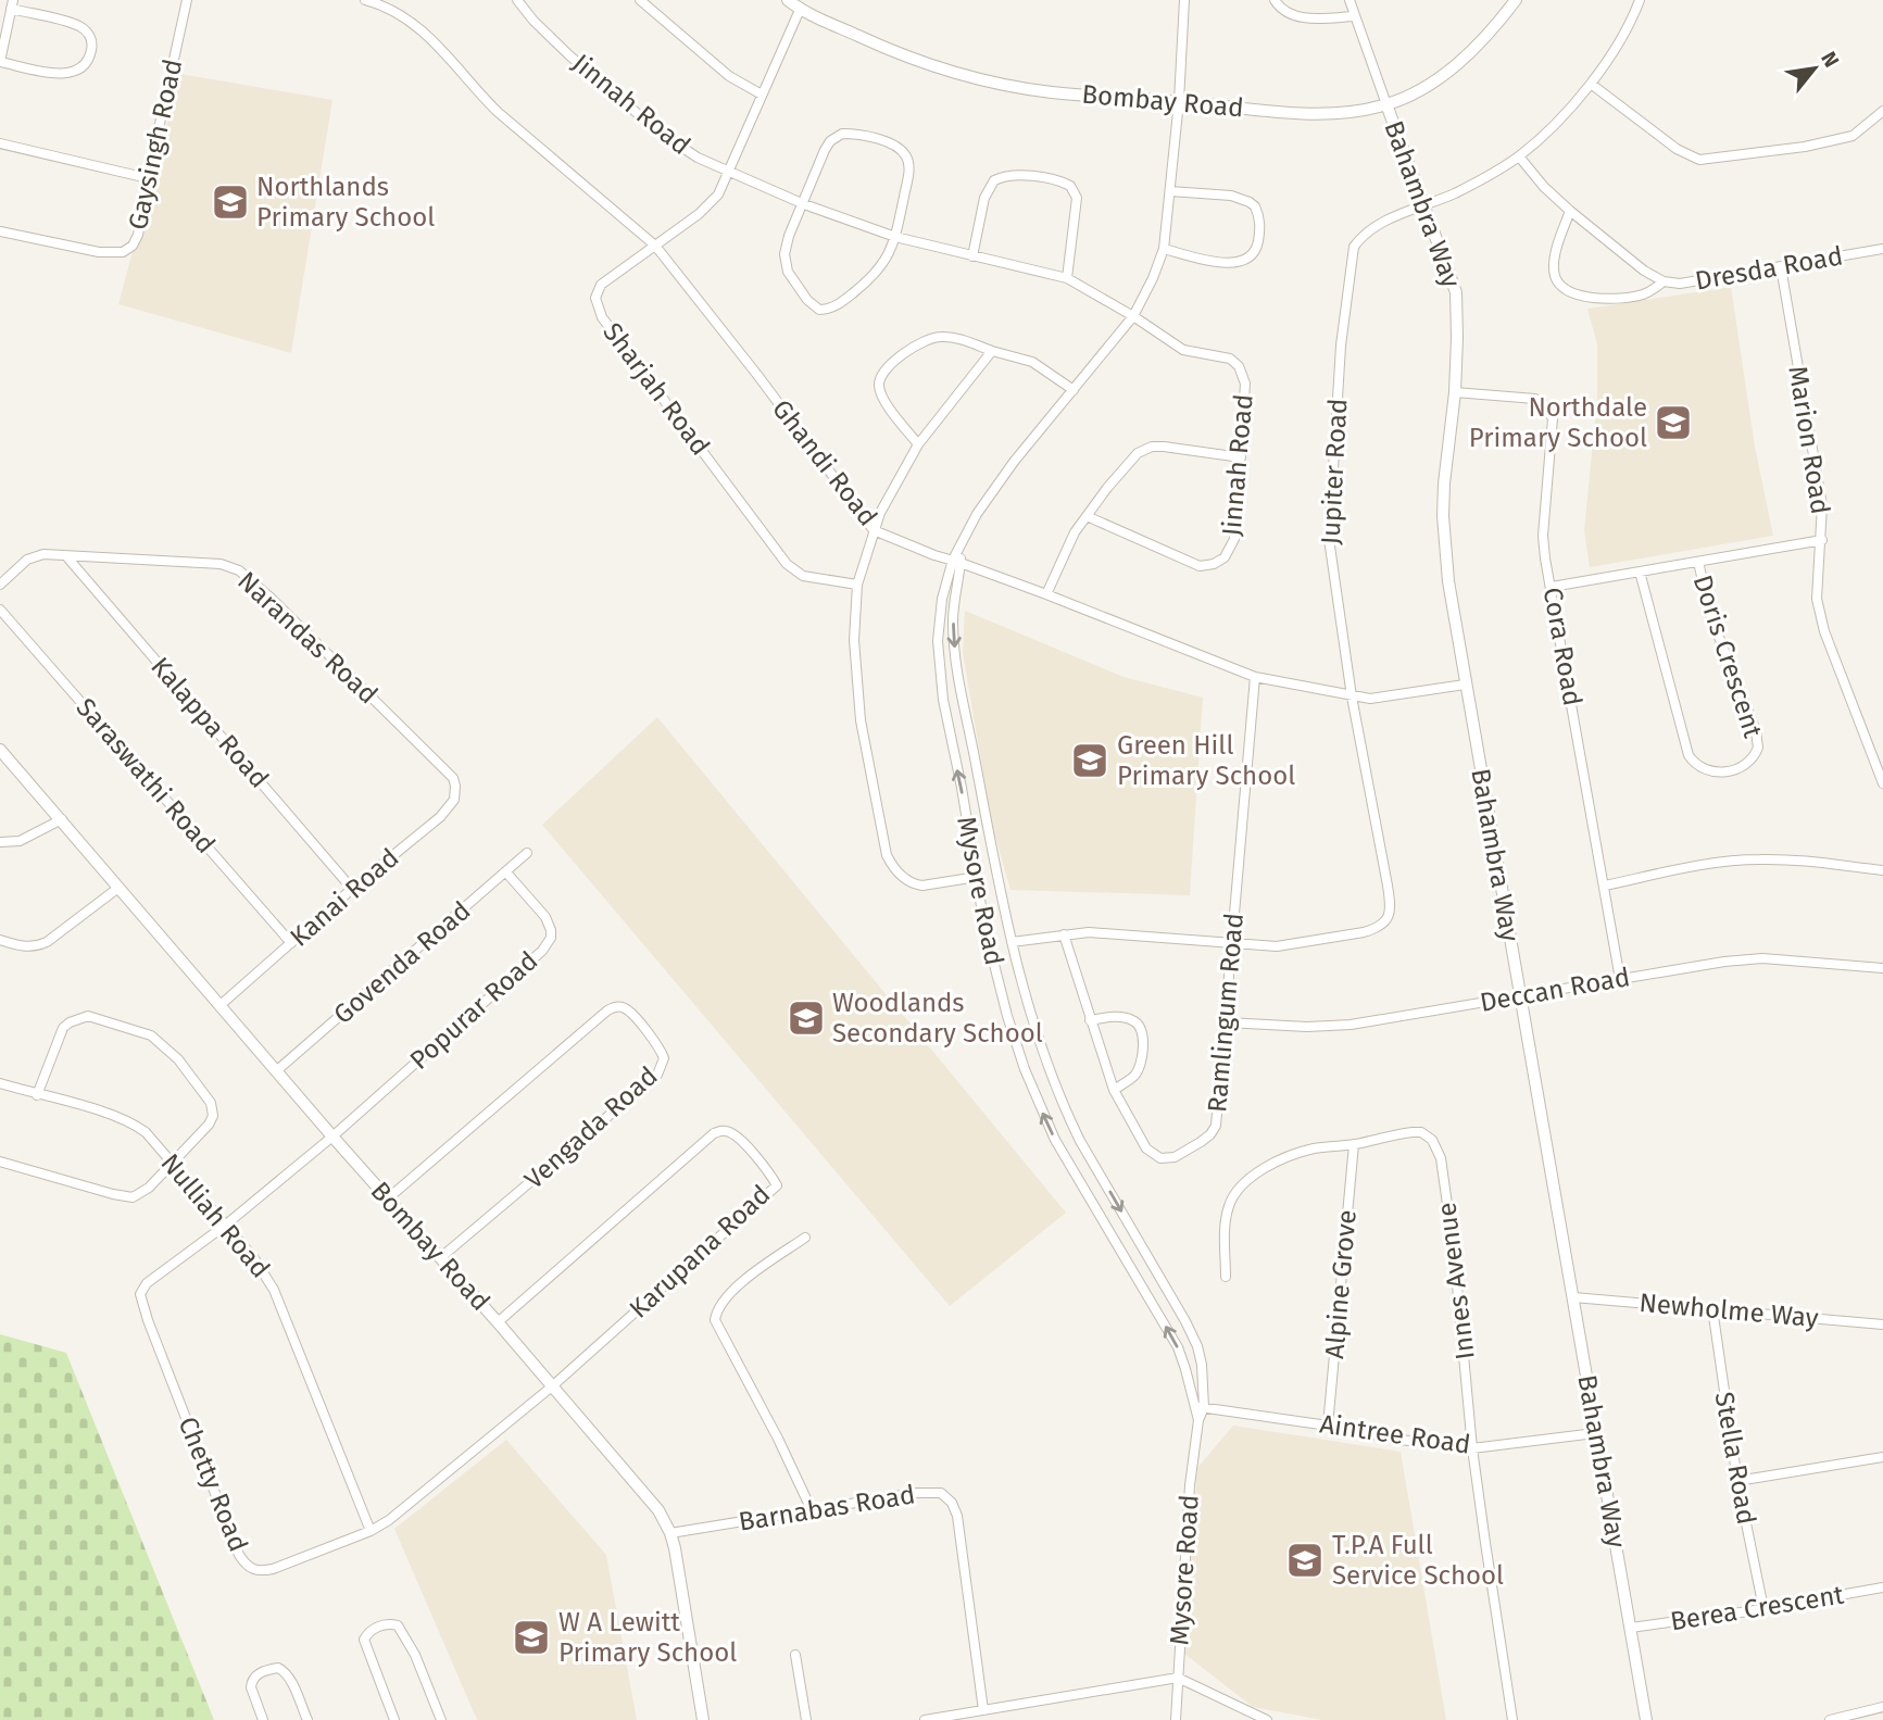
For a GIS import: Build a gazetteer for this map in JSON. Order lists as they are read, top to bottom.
{
  "streets": {
    "street": [
      "Bombay Road",
      "Jinnah Road",
      "Gaysingh Road",
      "Bahambra Way",
      "Dresda Road",
      "Sharjah Road",
      "Marion Road",
      "Ghandi Road",
      "Jupiter Road",
      "Narandas Road",
      "Cora Road",
      "Doris Crescent",
      "Kalappa Road",
      "Saraswathi Road",
      "Mysore Road",
      "Kanai Road",
      "Govenda Road",
      "Deccan Road",
      "Popurar Road",
      "Ramlingum Road",
      "Vengada Road",
      "Nulliah Road",
      "Karupana Road",
      "Innes Avenue",
      "Alpine Grove",
      "Newholme Way",
      "Aintree Road",
      "Stella Road",
      "Chetty Road",
      "Barnabas Road",
      "Berea Crescent"
    ]
  },
  "crossings": [
    ["Bombay Road", "Bahambra Way"],
    ["Bombay Road", "Sharjah Road"],
    ["Bombay Road", "Mysore Road"],
    ["Bombay Road", "Kanai Road"],
    ["Bombay Road", "Govenda Road"],
    ["Bombay Road", "Popurar Road"],
    ["Bombay Road", "Vengada Road"],
    ["Bombay Road", "Karupana Road"],
    ["Bombay Road", "Chetty Road"],
    ["Bombay Road", "Barnabas Road"],
    ["Jinnah Road", "Sharjah Road"],
    ["Jinnah Road", "Mysore Road"],
    ["Bahambra Way", "Ghandi Road"],
    ["Bahambra Way", "Jupiter Road"],
    ["Bahambra Way", "Cora Road"],
    ["Bahambra Way", "Deccan Road"],
    ["Bahambra Way", "Newholme Way"],
    ["Bahambra Way", "Aintree Road"],
    ["Bahambra Way", "Berea Crescent"],
    ["Dresda Road", "Marion Road"],
    ["Dresda Road", "Jupiter Road"],
    ["Sharjah Road", "Ghandi Road"],
    ["Ghandi Road", "Jupiter Road"],
    ["Ghandi Road", "Mysore Road"],
    ["Ghandi Road", "Ramlingum Road"],
    ["Jupiter Road", "Ramlingum Road"],
    ["Narandas Road", "Kalappa Road"],
    ["Narandas Road", "Kanai Road"],
    ["Cora Road", "Deccan Road"],
    ["Kalappa Road", "Kanai Road"],
    ["Saraswathi Road", "Kanai Road"],
    ["Mysore Road", "Aintree Road"],
    ["Govenda Road", "Popurar Road"],
    ["Deccan Road", "Ramlingum Road"],
    ["Popurar Road", "Chetty Road"],
    ["Nulliah Road", "Chetty Road"],
    ["Karupana Road", "Chetty Road"],
    ["Innes Avenue", "Alpine Grove"],
    ["Innes Avenue", "Aintree Road"],
    ["Alpine Grove", "Aintree Road"],
    ["Newholme Way", "Stella Road"],
    ["Stella Road", "Berea Crescent"]
  ],
  "places": {
    "school or university": [
      "Northlands Primary School",
      "Northdale Primary School",
      "Green Hill Primary School",
      "Woodlands Secondary School",
      "T.P.A Full Service School",
      "W A Lewitt Primary School"
    ]
  },
  "north": "top right"
}
